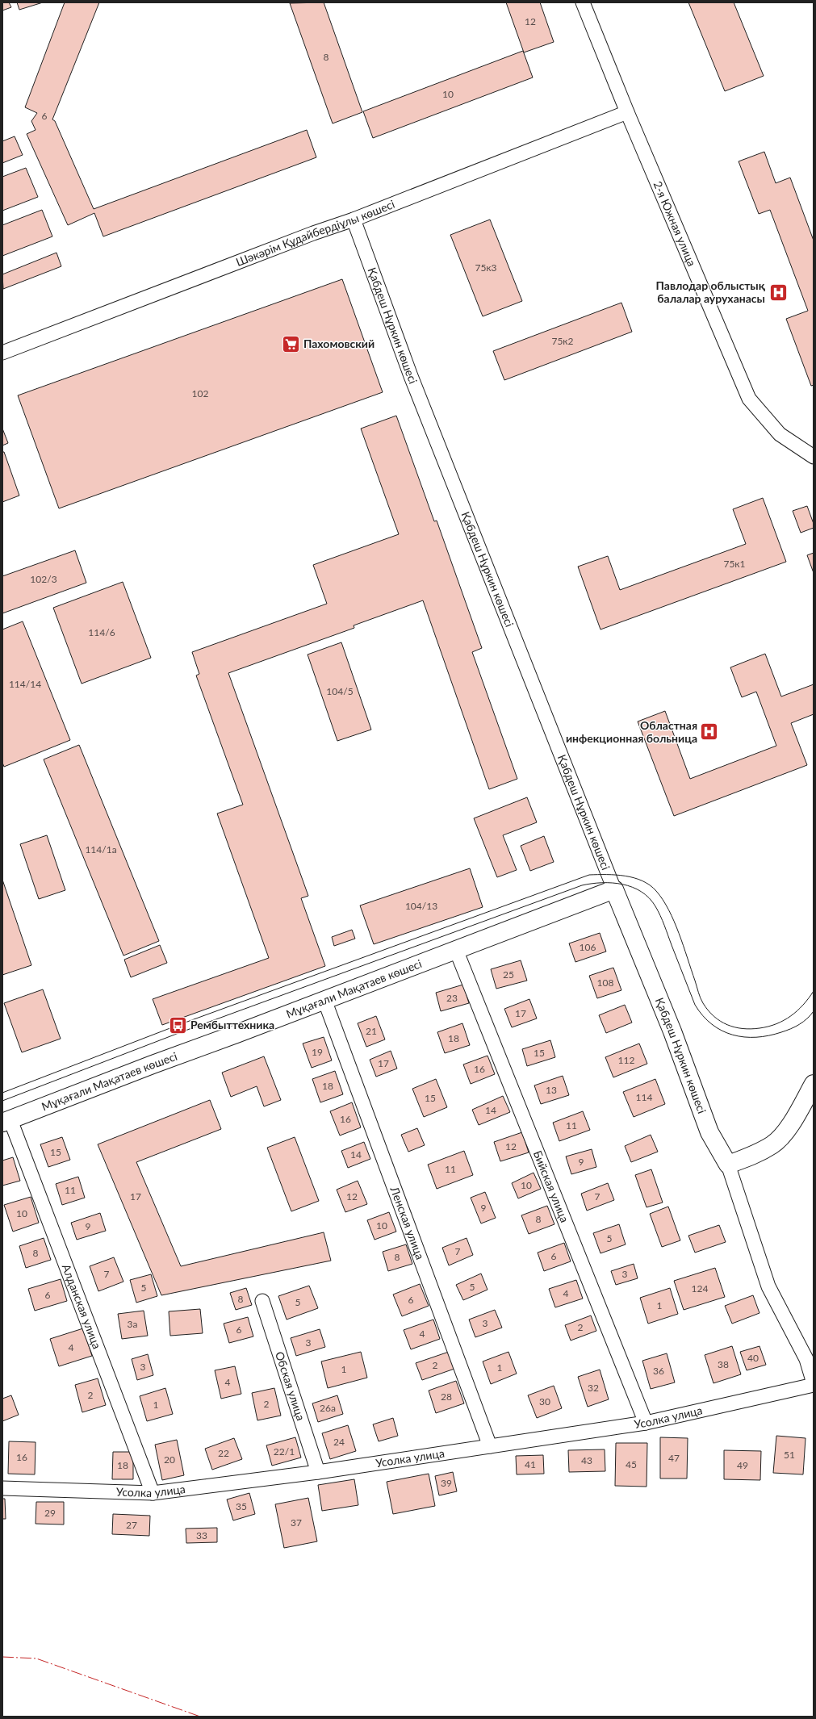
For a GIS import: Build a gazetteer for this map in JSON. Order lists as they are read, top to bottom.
{
  "streets": {
    "main road": ["Қабдеш Нұркин көшесі", "Мұқағали Мақатаев көшесі"],
    "street": [
      "2-я Южная улица",
      "Шәкәрім Құдайбердіұлы көшесі",
      "Бийская улица",
      "Ленская улица",
      "Алданская улица",
      "Обская улица",
      "Усолка улица"
    ]
  },
  "crossings": [
    ["2-я Южная улица", "Шәкәрім Құдайбердіұлы көшесі"],
    ["Шәкәрім Құдайбердіұлы көшесі", "Қабдеш Нұркин көшесі"],
    ["Қабдеш Нұркин көшесі", "Мұқағали Мақатаев көшесі"],
    ["Қабдеш Нұркин көшесі", "Усолка улица"],
    ["Мұқағали Мақатаев көшесі", "Бийская улица"],
    ["Мұқағали Мақатаев көшесі", "Ленская улица"],
    ["Мұқағали Мақатаев көшесі", "Алданская улица"],
    ["Бийская улица", "Усолка улица"],
    ["Ленская улица", "Усолка улица"],
    ["Алданская улица", "Усолка улица"],
    ["Обская улица", "Усолка улица"]
  ],
  "places": {
    "hospital": ["Павлодар облыстық балалар ауруханасы", "Областная инфекционная больница"],
    "supermarket": ["Пахомовский"],
    "bus stop": ["Рембыттехника"]
  },
  "house_numbers": [
    "12",
    "8",
    "10",
    "6",
    "75к3",
    "75к2",
    "102",
    "75к1",
    "102/3",
    "114/6",
    "114/14",
    "104/5",
    "114/1а",
    "104/13",
    "106",
    "25",
    "108",
    "23",
    "17",
    "21",
    "18",
    "19",
    "15",
    "112",
    "17",
    "16",
    "18",
    "13",
    "114",
    "15",
    "14",
    "16",
    "11",
    "12",
    "15",
    "14",
    "9",
    "11",
    "10",
    "11",
    "17",
    "12",
    "7",
    "9",
    "10",
    "8",
    "10",
    "9",
    "5",
    "7",
    "8",
    "6",
    "8",
    "7",
    "3",
    "5",
    "5",
    "124",
    "4",
    "6",
    "8",
    "6",
    "5",
    "1",
    "3",
    "3а",
    "2",
    "6",
    "4",
    "3",
    "4",
    "40",
    "38",
    "2",
    "3",
    "1",
    "1",
    "36",
    "4",
    "32",
    "2",
    "28",
    "30",
    "2",
    "1",
    "26а",
    "24",
    "22/1",
    "22",
    "51",
    "16",
    "47",
    "20",
    "43",
    "41",
    "45",
    "18",
    "49",
    "39",
    "35",
    "29",
    "37",
    "27",
    "33"
  ]
}
